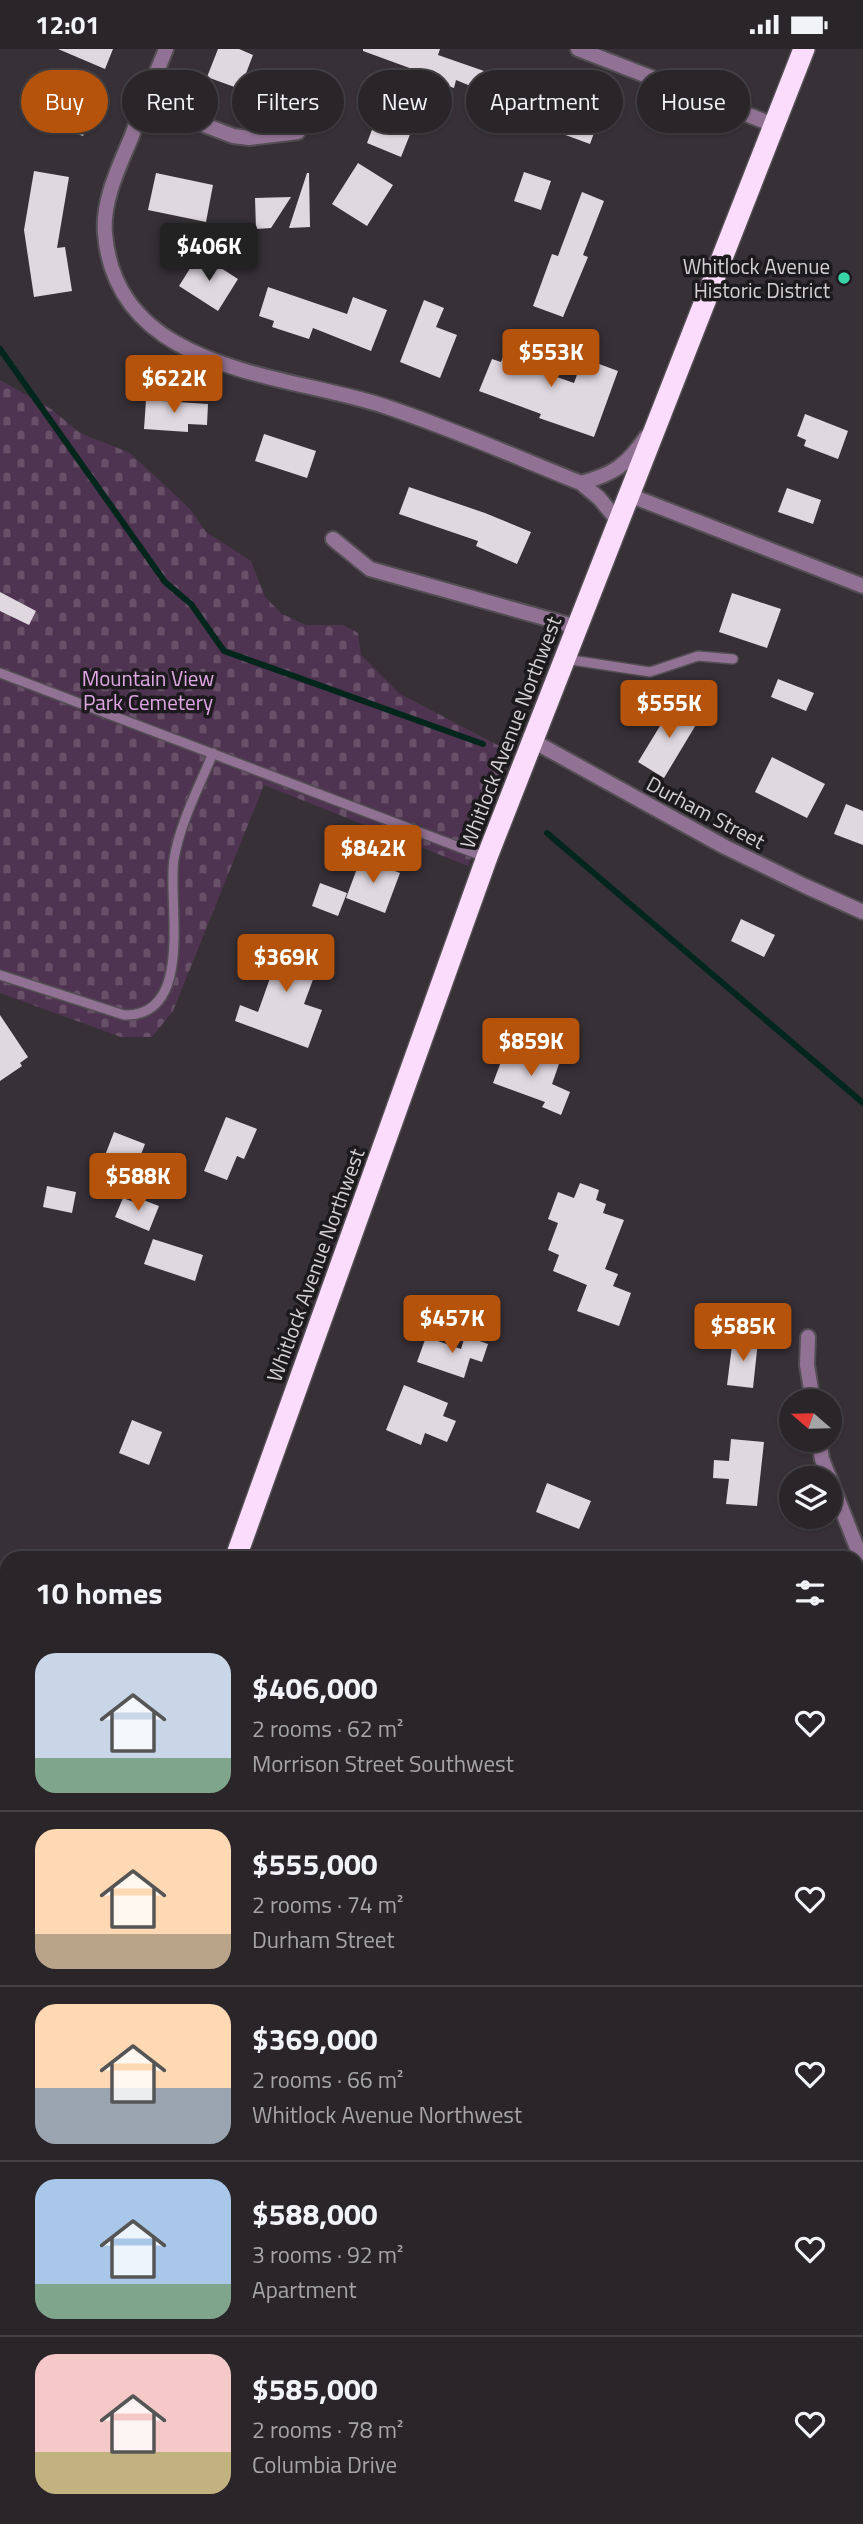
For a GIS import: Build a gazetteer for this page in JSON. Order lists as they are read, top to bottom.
{
  "streets": {
    "highway": ["Whitlock Avenue Northwest"],
    "street": ["Durham Street"]
  },
  "crossings": [
    ["Whitlock Avenue Northwest", "Durham Street"]
  ],
  "parks": ["Mountain View Park Cemetery"],
  "places": ["Whitlock Avenue Historic District"],
  "north": "left",
  "page": {
    "status": "12:01",
    "chip": [
      "Buy",
      "Rent",
      "Filters",
      "New",
      "Apartment",
      "House"
    ],
    "price": [
      "$406K",
      "$553K",
      "$622K",
      "$555K",
      "$842K",
      "$369K",
      "$859K",
      "$588K",
      "$457K",
      "$585K"
    ],
    "heading": "10 homes",
    "list": [
      {
        "name": "$406,000",
        "note": "2 rooms · 62 m² · Morrison Street Southwest"
      },
      {
        "name": "$555,000",
        "note": "2 rooms · 74 m² · Durham Street"
      },
      {
        "name": "$369,000",
        "note": "2 rooms · 66 m² · Whitlock Avenue Northwest"
      },
      {
        "name": "$588,000",
        "note": "3 rooms · 92 m² · Apartment"
      },
      {
        "name": "$585,000",
        "note": "2 rooms · 78 m² · Columbia Drive"
      }
    ]
  }
}
